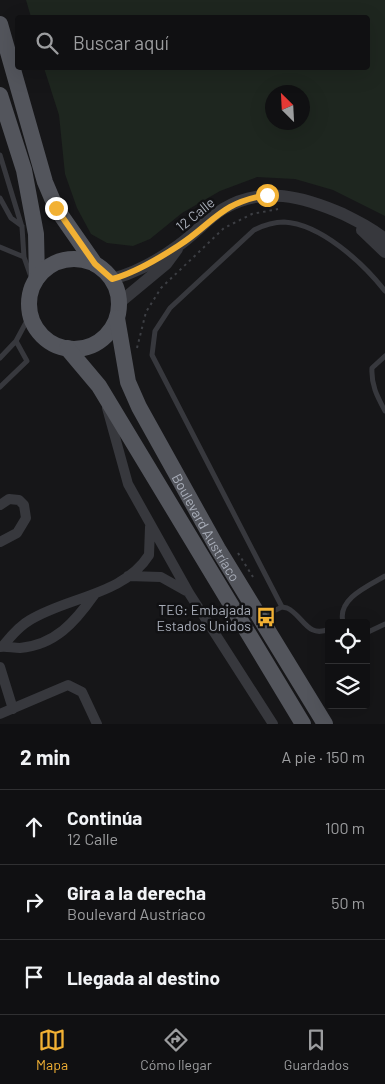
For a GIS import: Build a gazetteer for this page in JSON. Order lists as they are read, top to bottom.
{
  "streets": {
    "main road": ["Boulevard Austríaco"],
    "street": ["12 Calle"]
  },
  "crossings": [
    ["12 Calle", "Boulevard Austríaco"]
  ],
  "places": {
    "bus stop": ["TEG: Embajada Estados Unidos"]
  },
  "north": "top left",
  "page": {
    "search": "Buscar aquí",
    "heading": ["2 min", "A pie · 150 m"],
    "list": [
      ["Continúa", "12 Calle", "100 m"],
      ["Gira a la derecha", "Boulevard Austríaco", "50 m"],
      "Llegada al destino"
    ],
    "nav": ["Mapa", "Cómo llegar", "Guardados"]
  }
}
